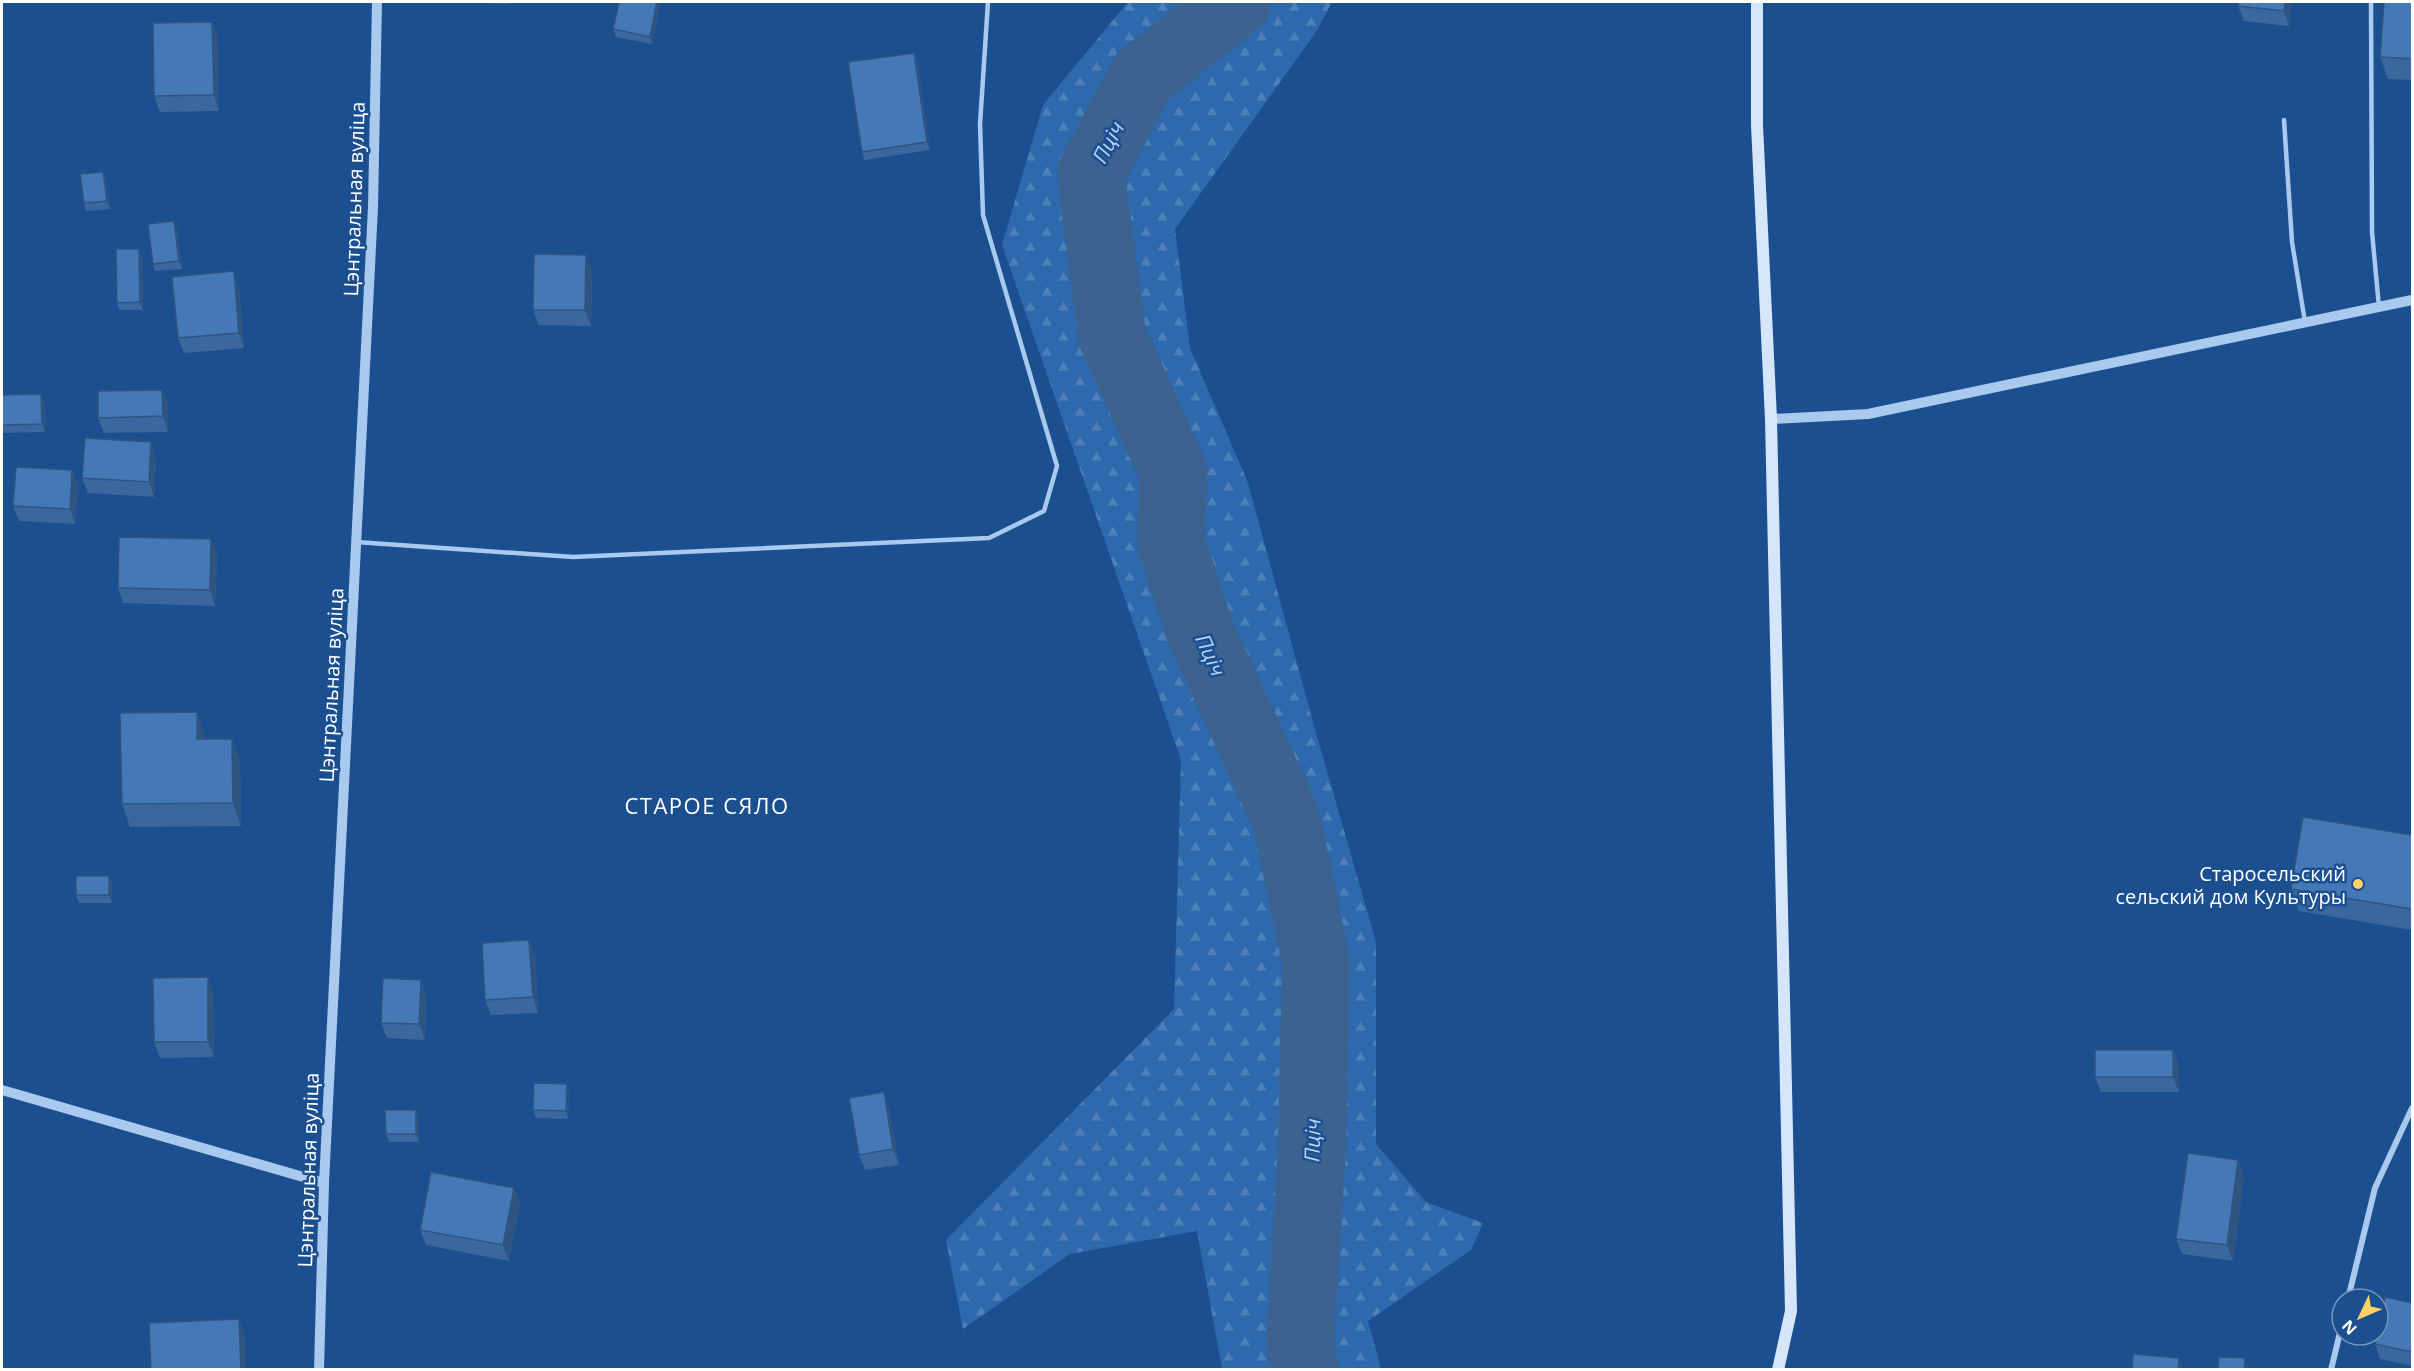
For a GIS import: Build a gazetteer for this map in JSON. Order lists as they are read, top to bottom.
{
  "streets": {
    "street": ["Цэнтральная вуліца"]
  },
  "districts": ["СТАРОЕ СЯЛО"],
  "water": ["Пціч"],
  "places": ["Старосельский сельский дом Культуры"],
  "north": "bottom left"
}
